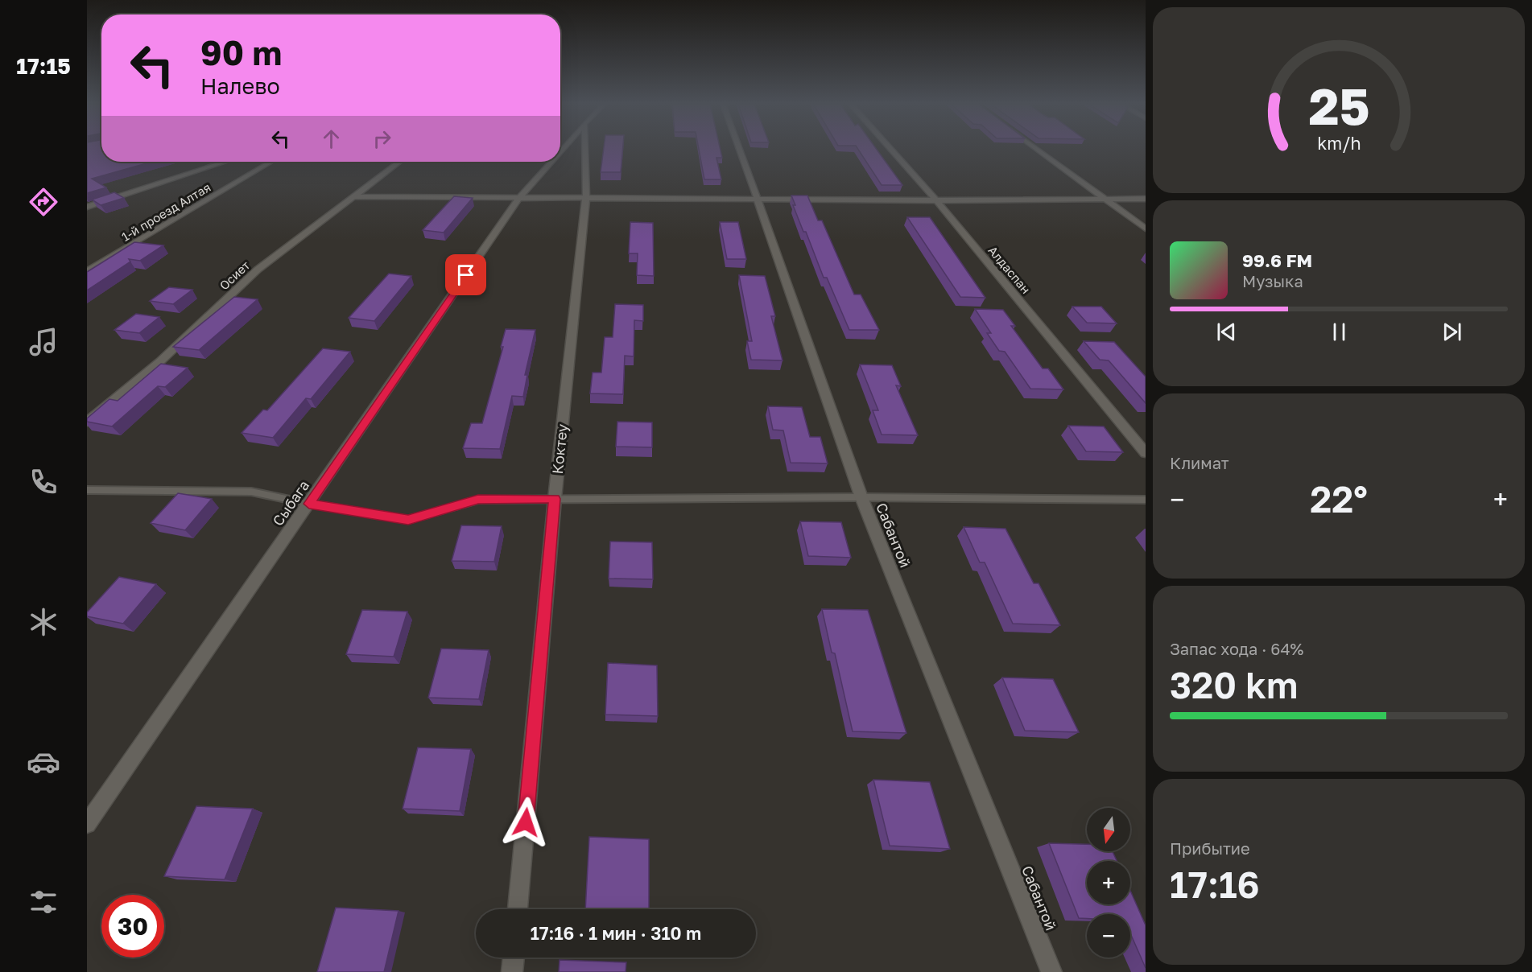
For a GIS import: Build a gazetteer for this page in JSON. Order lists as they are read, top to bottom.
{
  "streets": {
    "street": [
      "1-й проезд Алтая",
      "Алдаспан",
      "Осиет",
      "Коктеу",
      "Сыбага",
      "Сабантой"
    ]
  },
  "north": "bottom",
  "page": {
    "tabs": "17:15",
    "turn": ["90 m", "Налево"],
    "song": ["99.6 FM", "Музыка"],
    "tile": [
      "Климат",
      ["Запас хода · 64%", "320 km"],
      ["Прибытие", "17:16"]
    ],
    "heat": ["−", "22°", "+"],
    "map_buttons": ["+", "−"],
    "limit": "30",
    "trip": "17:16 · 1 мин · 310 m",
    "gauge": ["25", "km/h"]
  }
}
